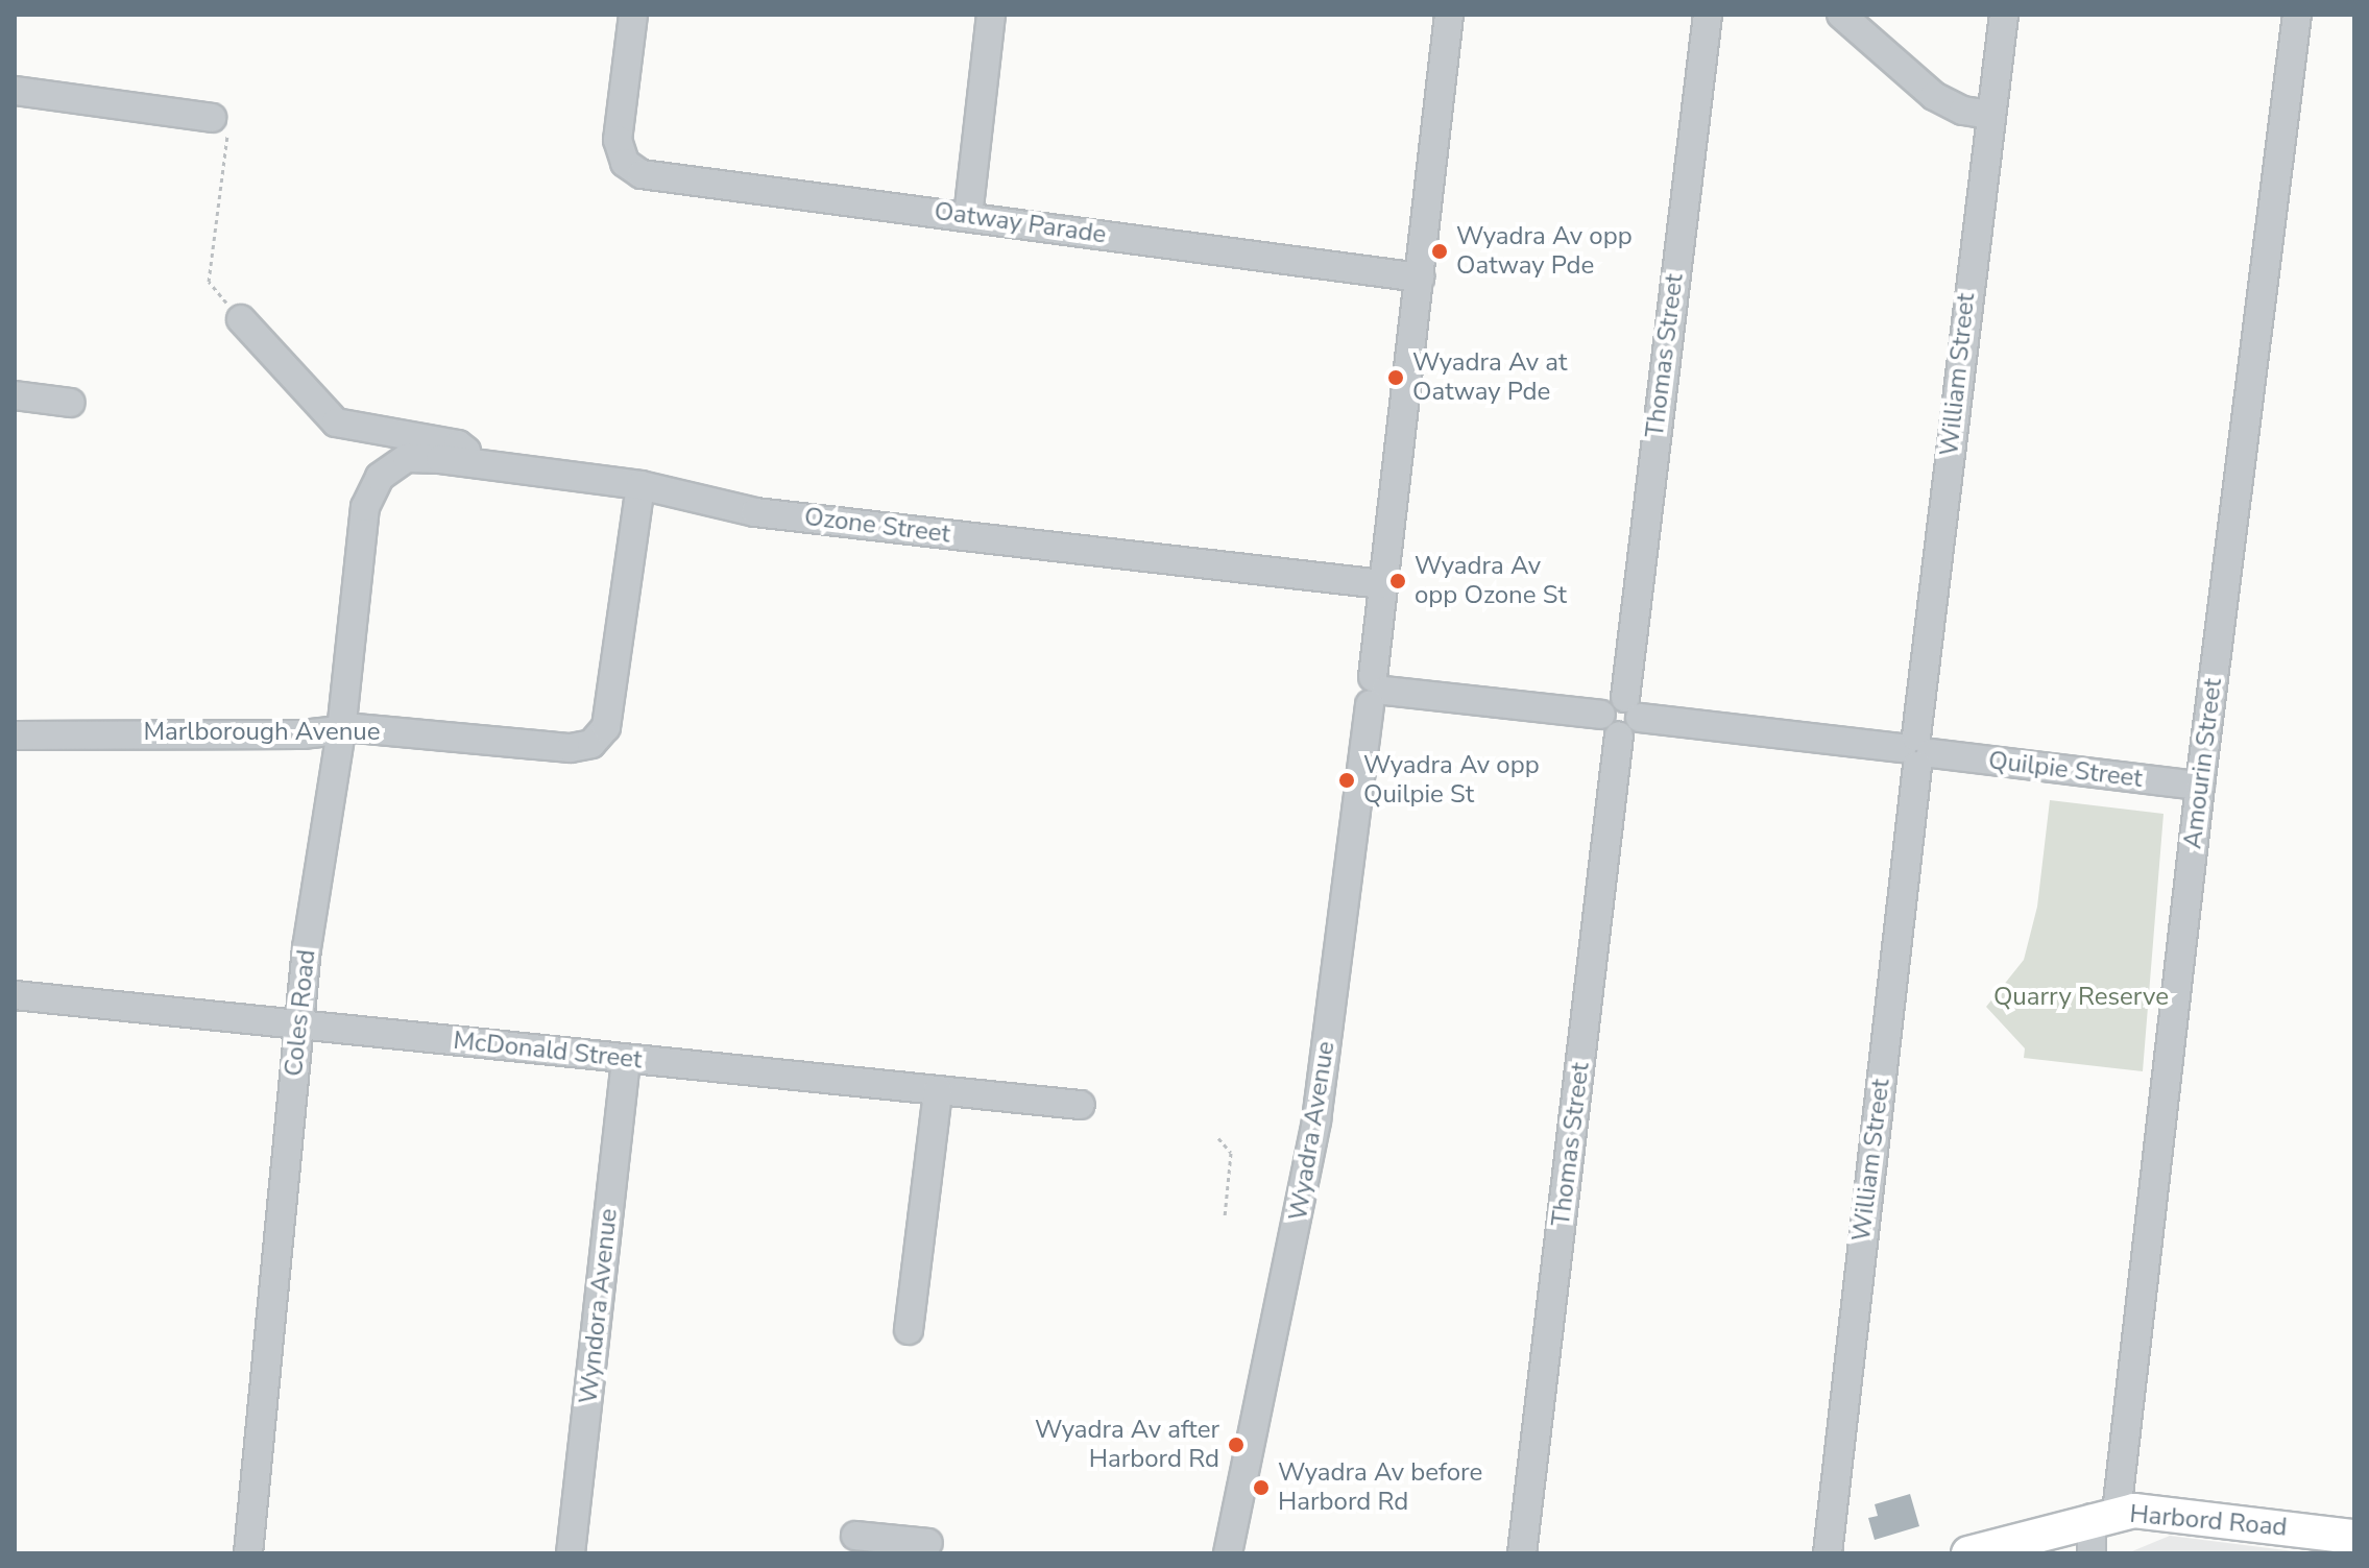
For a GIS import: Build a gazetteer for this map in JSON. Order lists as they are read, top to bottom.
{
  "streets": {
    "main road": ["Harbord Road"],
    "street": [
      "Oatway Parade",
      "Thomas Street",
      "William Street",
      "Ozone Street",
      "Marlborough Avenue",
      "Amourin Street",
      "Quilpie Street",
      "Coles Road",
      "McDonald Street",
      "Wyadra Avenue",
      "Wyndora Avenue"
    ]
  },
  "crossings": [
    ["Oatway Parade", "Wyadra Avenue"],
    ["Thomas Street", "Quilpie Street"],
    ["William Street", "Quilpie Street"],
    ["Ozone Street", "Marlborough Avenue"],
    ["Ozone Street", "Coles Road"],
    ["Ozone Street", "Wyadra Avenue"],
    ["Marlborough Avenue", "Coles Road"],
    ["Amourin Street", "Quilpie Street"],
    ["Amourin Street", "Harbord Road"],
    ["Coles Road", "McDonald Street"],
    ["McDonald Street", "Wyndora Avenue"]
  ],
  "parks": ["Quarry Reserve"],
  "places": [
    "Wyadra Av opp Oatway Pde",
    "Wyadra Av at Oatway Pde",
    "Wyadra Av opp Ozone St",
    "Wyadra Av opp Quilpie St",
    "Wyadra Av after Harbord Rd",
    "Wyadra Av before Harbord Rd"
  ]
}
